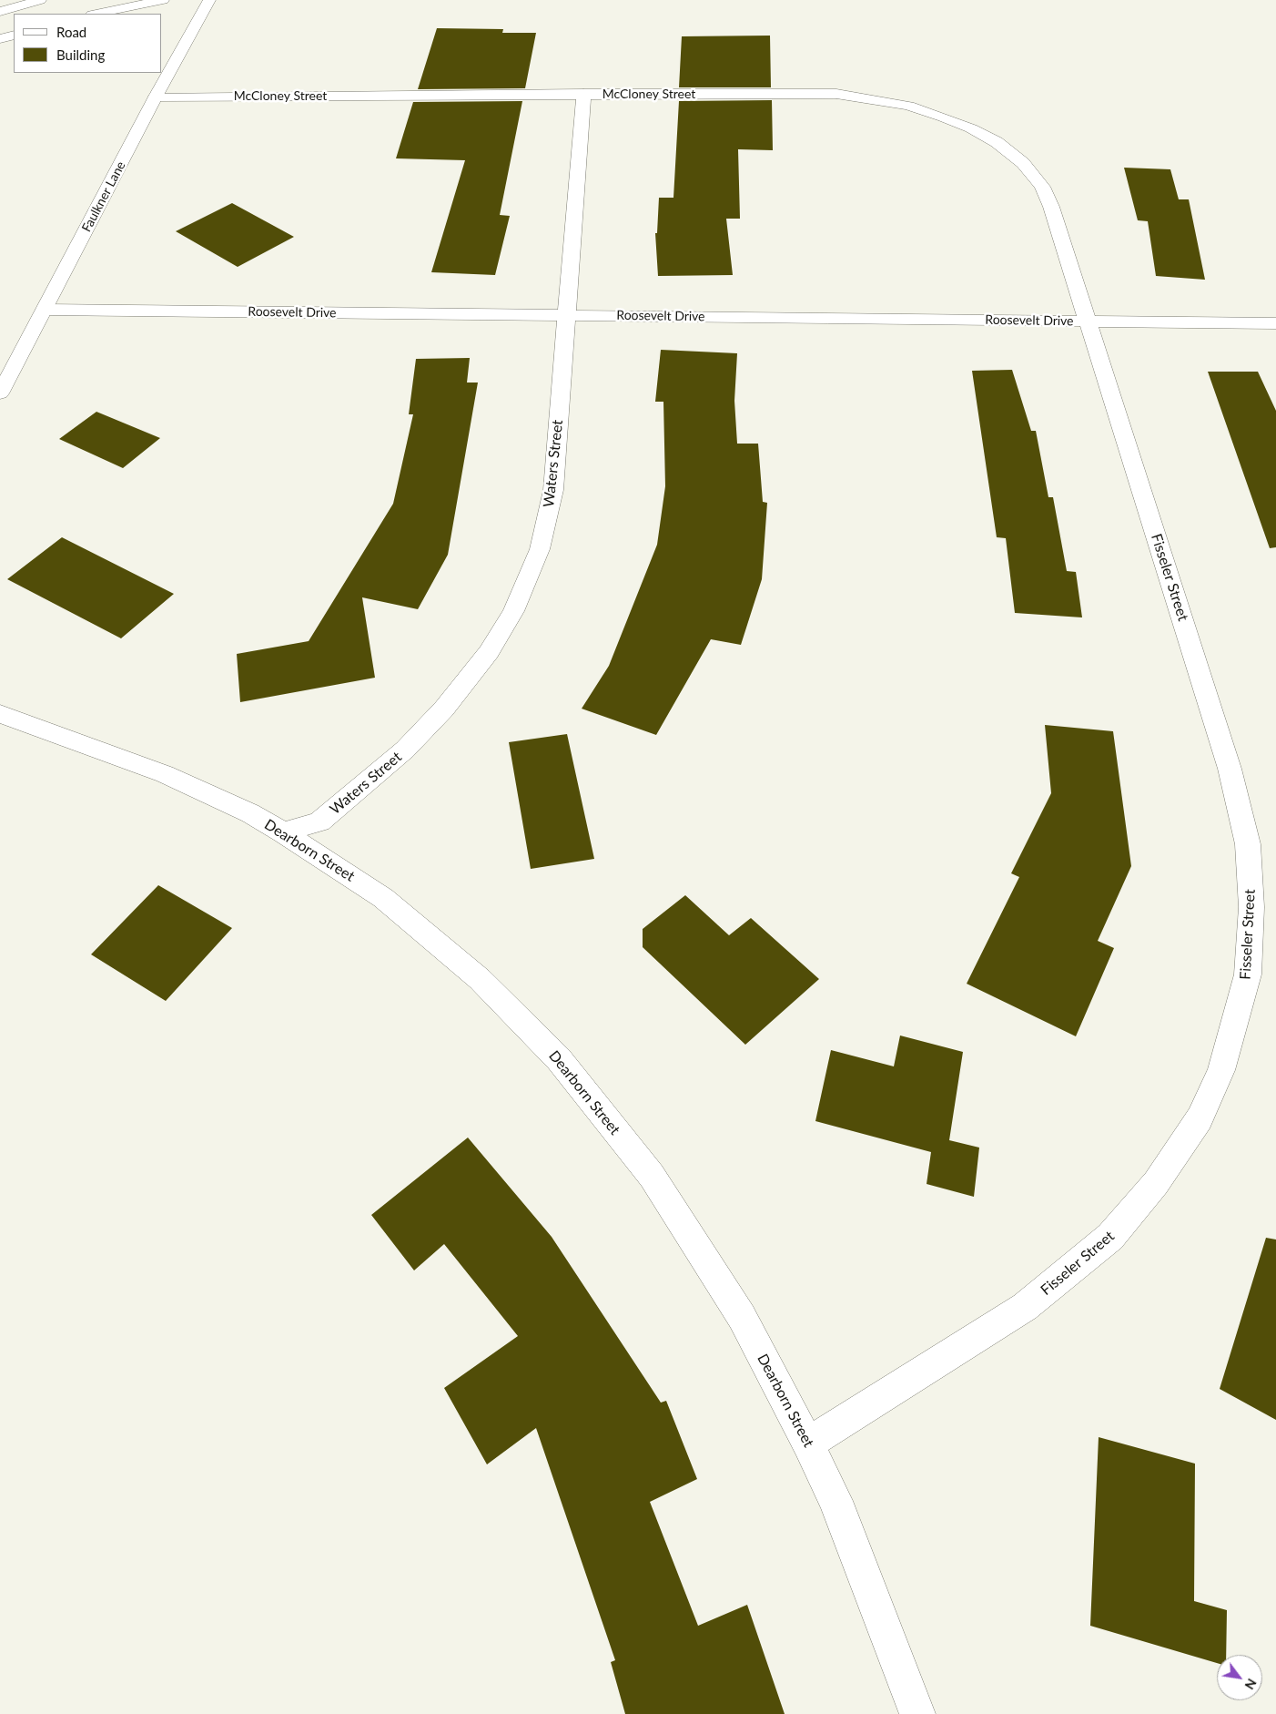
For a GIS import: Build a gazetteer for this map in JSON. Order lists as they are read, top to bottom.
{
  "streets": {
    "street": [
      "McCloney Street",
      "Faulkner Lane",
      "Roosevelt Drive",
      "Waters Street",
      "Fisseler Street",
      "Dearborn Street"
    ]
  },
  "crossings": [
    ["McCloney Street", "Faulkner Lane"],
    ["McCloney Street", "Waters Street"],
    ["McCloney Street", "Fisseler Street"],
    ["Faulkner Lane", "Roosevelt Drive"],
    ["Roosevelt Drive", "Waters Street"],
    ["Roosevelt Drive", "Fisseler Street"],
    ["Waters Street", "Dearborn Street"],
    ["Fisseler Street", "Dearborn Street"]
  ],
  "legend": ["Road", "Building"],
  "north": "bottom right"
}
